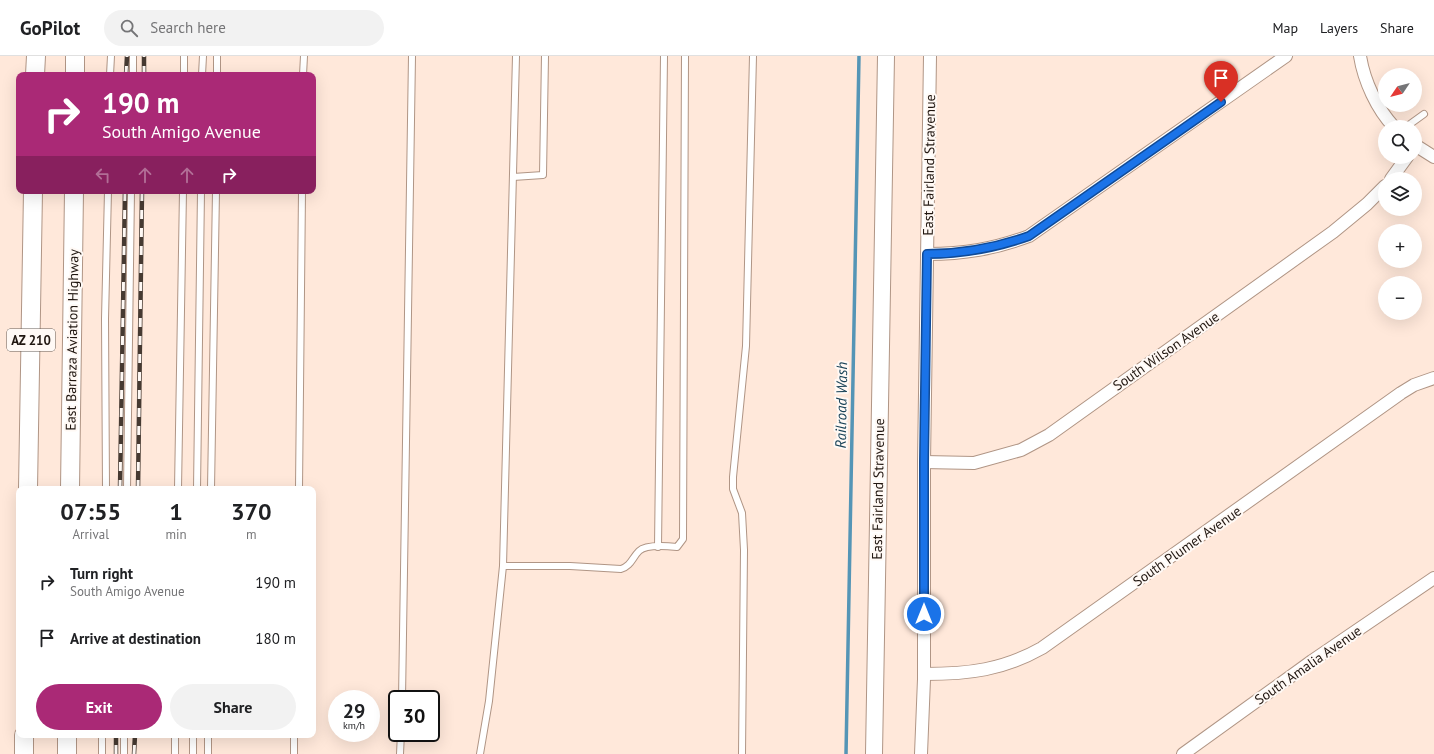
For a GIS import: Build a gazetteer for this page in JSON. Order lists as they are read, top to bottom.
{
  "streets": {
    "main road": ["AZ 210", "East Barraza Aviation Highway"],
    "street": [
      "East Fairland Stravenue",
      "South Wilson Avenue",
      "South Plumer Avenue",
      "South Amalia Avenue"
    ]
  },
  "crossings": [
    ["East Fairland Stravenue", "South Wilson Avenue"],
    ["East Fairland Stravenue", "South Plumer Avenue"]
  ],
  "water": ["Railroad Wash"],
  "north": "bottom left",
  "page": {
    "header": "GoPilot",
    "search": "Search here",
    "nav": ["Map", "Layers", "Share"],
    "map_buttons": ["+", "−"],
    "turn": ["190 m", "South Amigo Avenue"],
    "eta": [
      "07:55",
      "Arrival",
      "1",
      "min",
      "370",
      "m"
    ],
    "list": [
      {
        "name": "Turn right",
        "note": "South Amigo Avenue",
        "value": "190 m"
      },
      {
        "name": "Arrive at destination",
        "value": "180 m"
      }
    ],
    "buttons": ["Exit", "Share"],
    "speed": "29 km/h",
    "limit": "30"
  }
}
